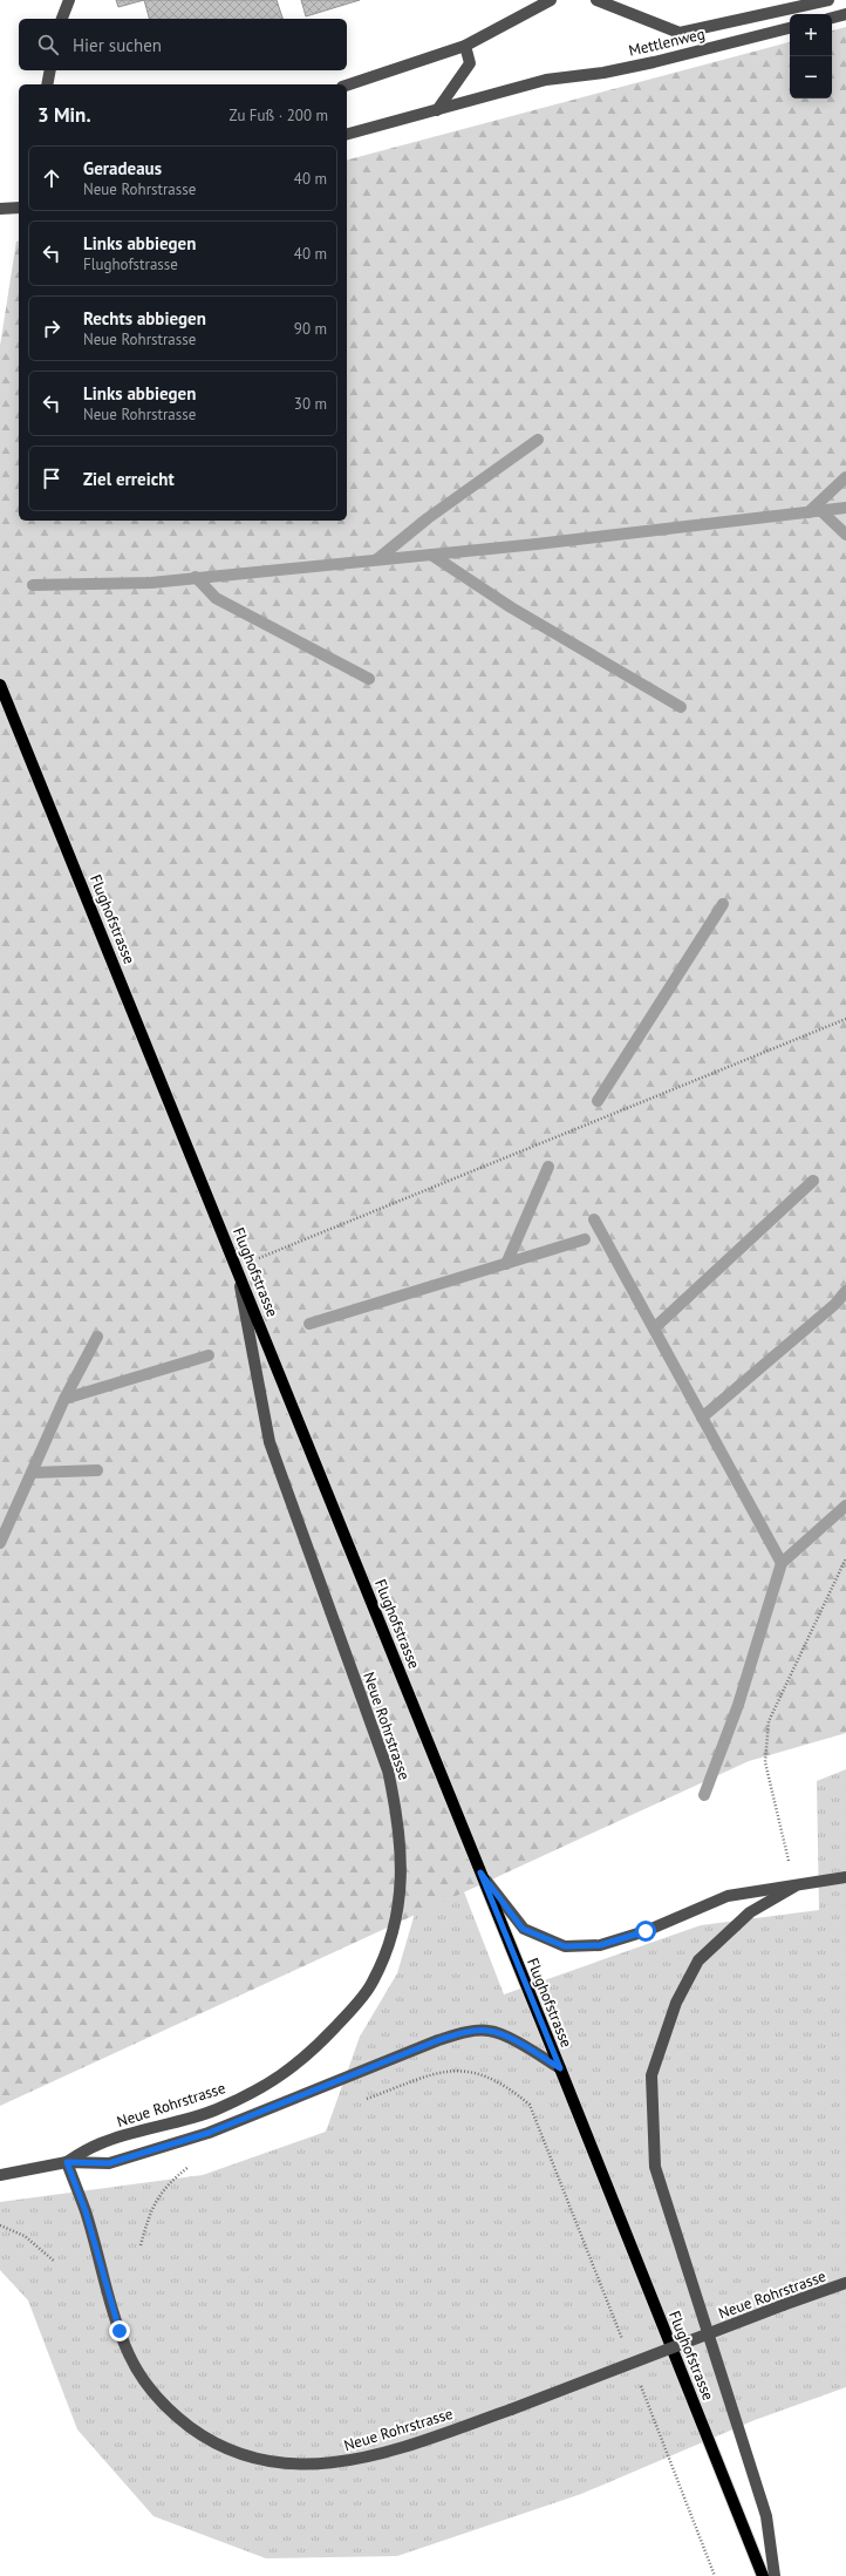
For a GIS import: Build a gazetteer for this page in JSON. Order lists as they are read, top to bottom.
{
  "streets": {
    "main road": ["Flughofstrasse"],
    "street": ["Mettlenweg", "Neue Rohrstrasse"]
  },
  "crossings": [
    ["Flughofstrasse", "Neue Rohrstrasse"]
  ],
  "page": {
    "map_buttons": ["+", "−"],
    "search": "Hier suchen",
    "heading": ["3 Min.", "Zu Fuß · 200 m"],
    "list": [
      ["Geradeaus", "Neue Rohrstrasse", "40 m"],
      ["Links abbiegen", "Flughofstrasse", "40 m"],
      ["Rechts abbiegen", "Neue Rohrstrasse", "90 m"],
      ["Links abbiegen", "Neue Rohrstrasse", "30 m"],
      "Ziel erreicht"
    ]
  }
}
